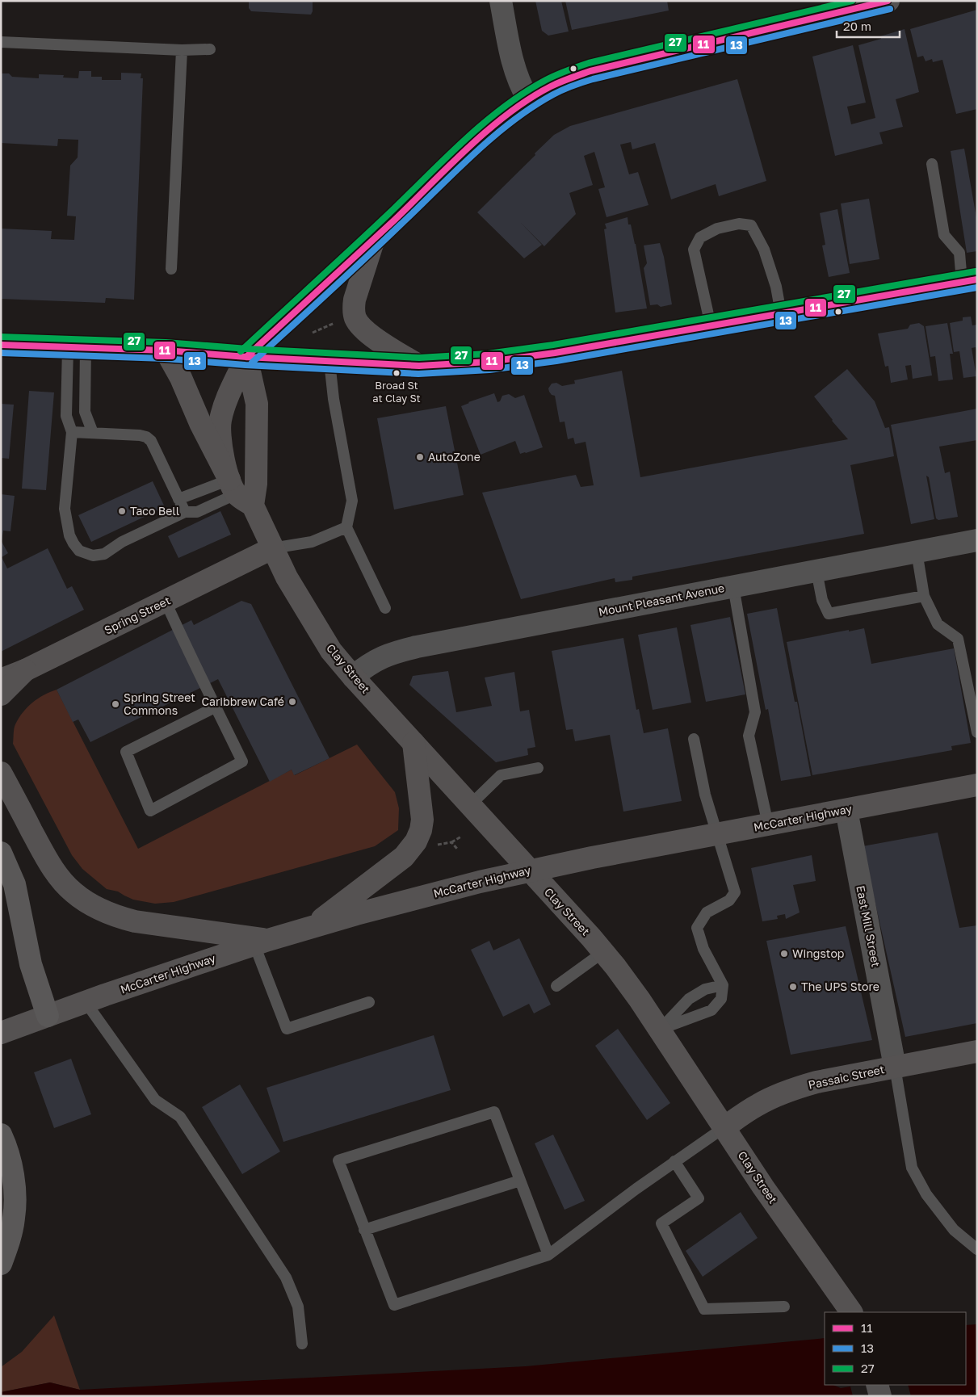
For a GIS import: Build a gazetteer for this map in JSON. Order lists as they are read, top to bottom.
{
  "streets": {
    "main road": [
      "Spring Street",
      "Clay Street",
      "McCarter Highway",
      "Passaic Street"
    ],
    "street": ["Mount Pleasant Avenue", "East Mill Street"]
  },
  "crossings": [
    ["Mount Pleasant Avenue", "Clay Street"],
    ["Spring Street", "Clay Street"],
    ["Clay Street", "McCarter Highway"],
    ["Clay Street", "Passaic Street"],
    ["McCarter Highway", "East Mill Street"],
    ["East Mill Street", "Passaic Street"]
  ],
  "places": [
    "Broad St at Clay St",
    "AutoZone",
    "Taco Bell",
    "Caribbrew Café",
    "Spring Street Commons",
    "Wingstop",
    "The UPS Store"
  ],
  "lines": ["transit line 11", "transit line 27", "transit line 13"],
  "legend": ["11", "13", "27"],
  "scale_bar": "20 m"
}
